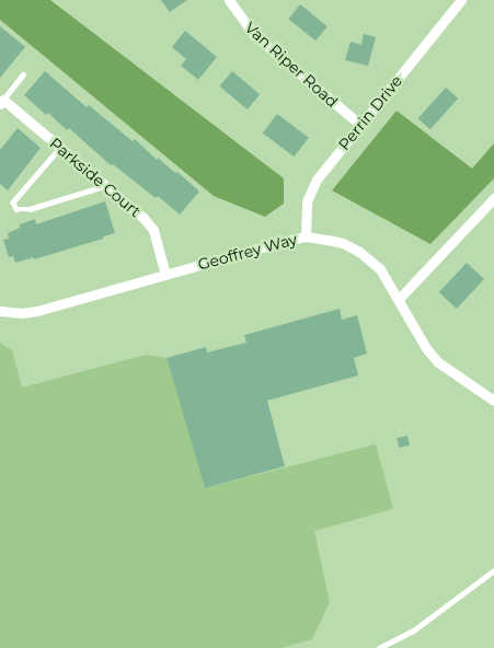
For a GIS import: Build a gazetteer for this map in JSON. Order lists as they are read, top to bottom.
{
  "streets": {
    "street": [
      "Van Riper Road",
      "Perrin Drive",
      "Parkside Court",
      "Geoffrey Way"
    ]
  },
  "crossings": [
    ["Van Riper Road", "Perrin Drive"],
    ["Perrin Drive", "Geoffrey Way"],
    ["Parkside Court", "Geoffrey Way"]
  ]
}
